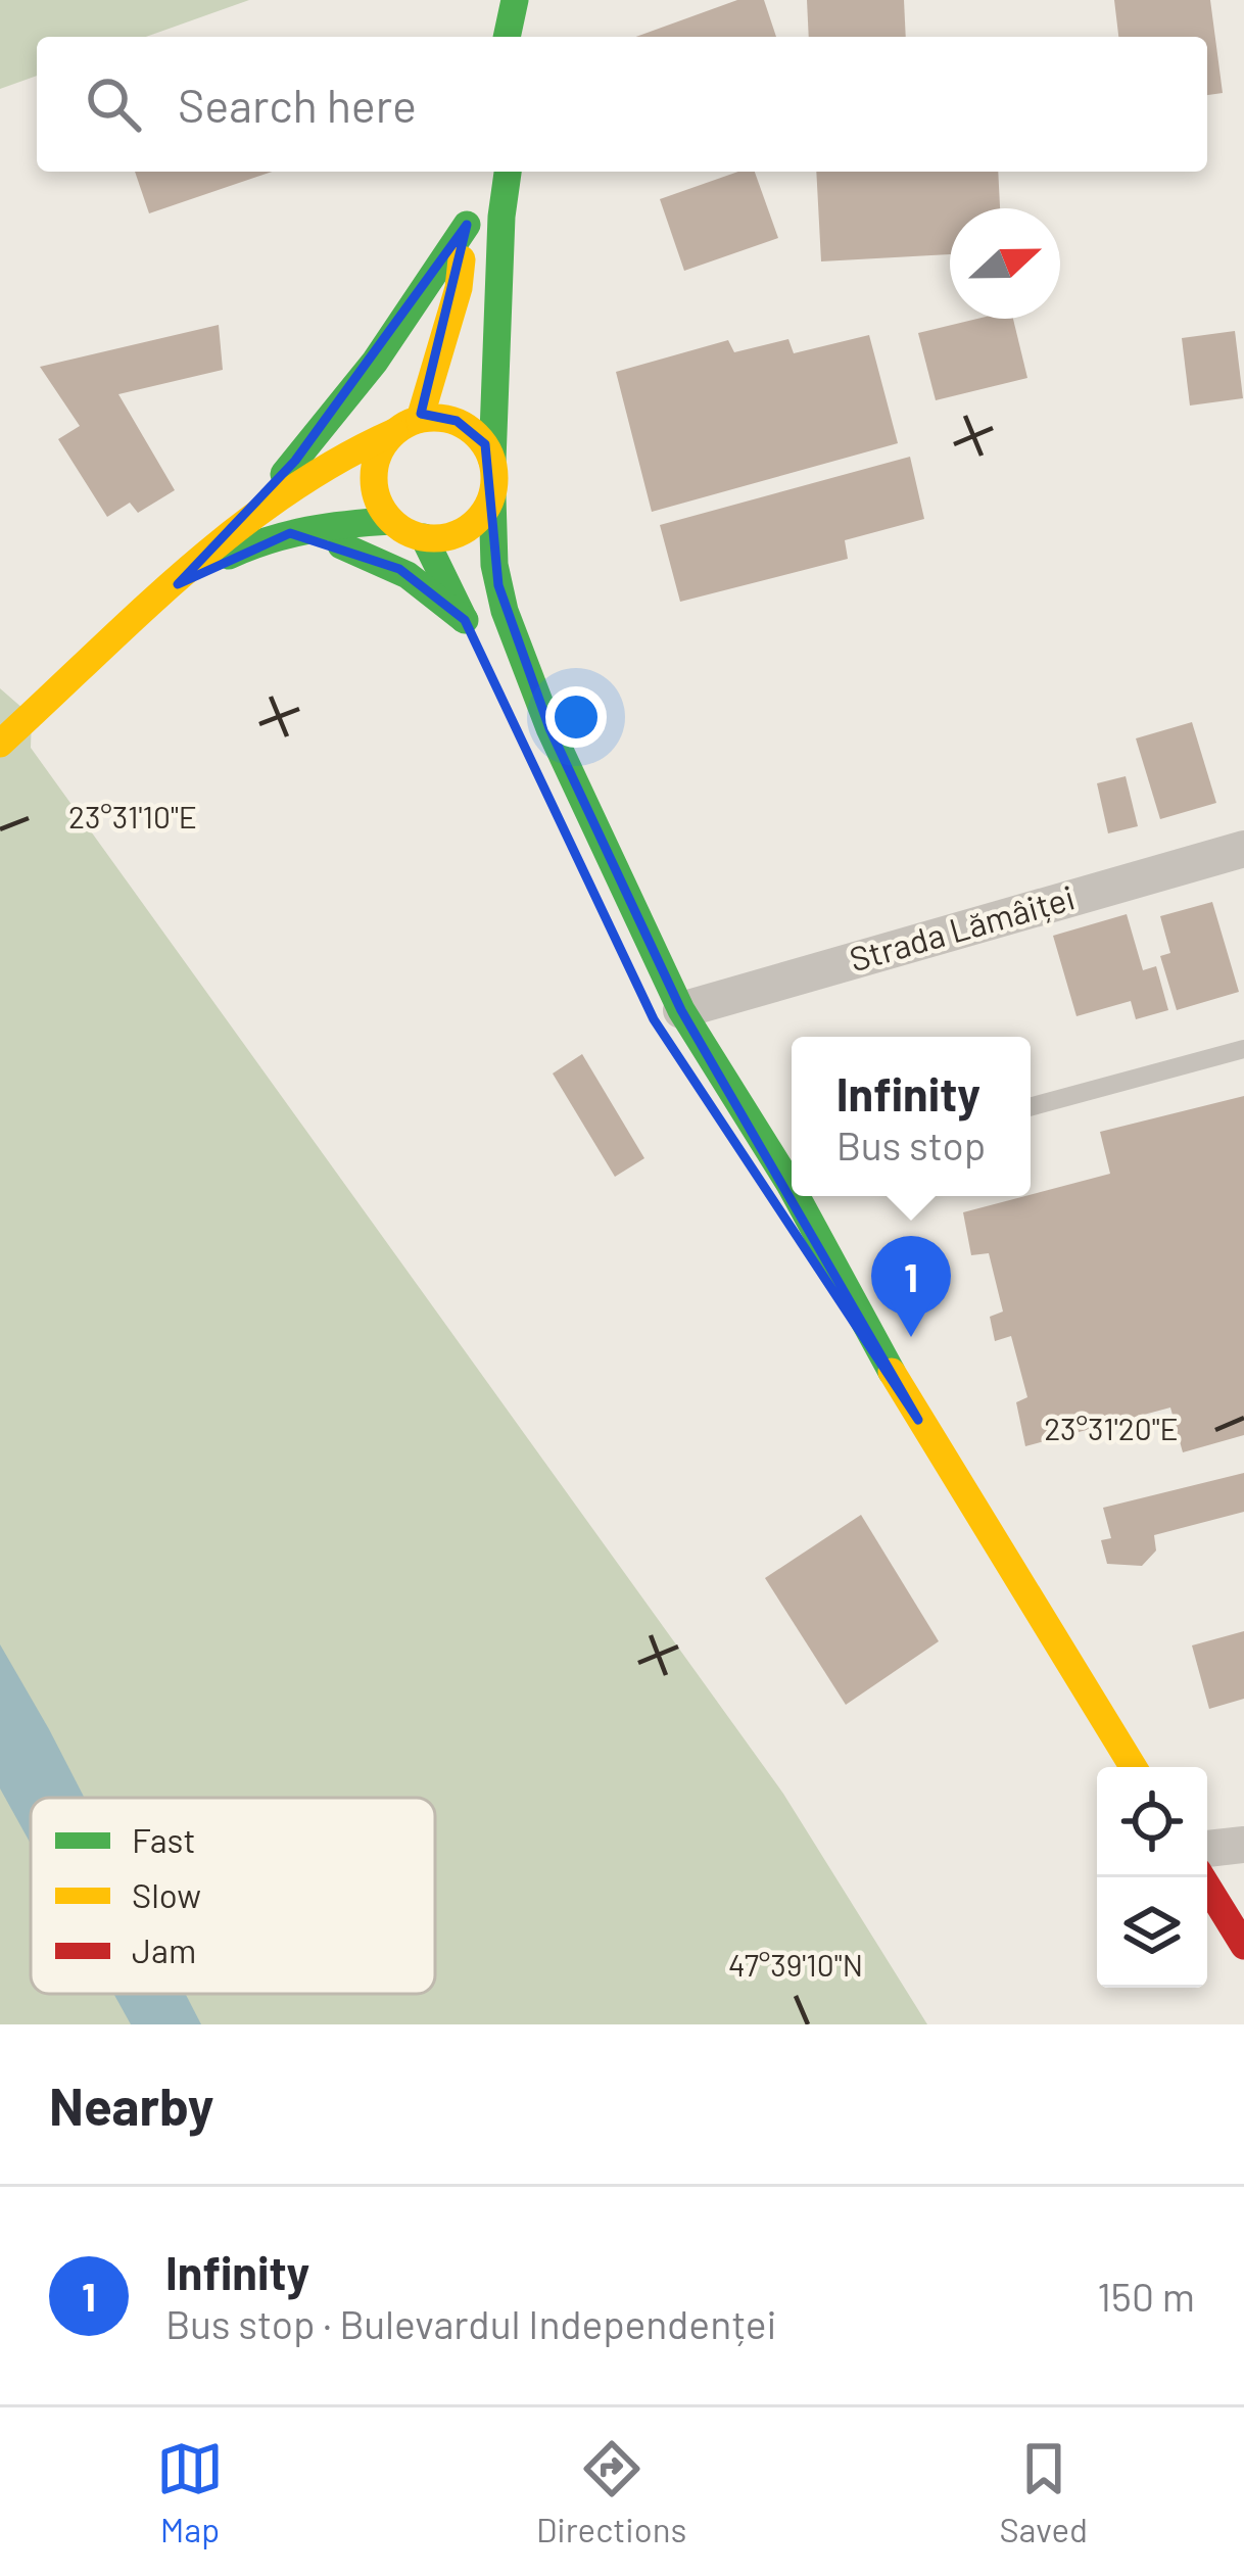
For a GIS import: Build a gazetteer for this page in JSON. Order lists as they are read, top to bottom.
{
  "streets": {
    "street": ["Strada Lămâiței"]
  },
  "legend": ["Fast", "Slow", "Jam"],
  "north": "right",
  "page": {
    "search": "Search here",
    "popup": ["Infinity", "Bus stop"],
    "pins": "1",
    "heading": "Nearby",
    "list": [
      {
        "mark": "1",
        "name": "Infinity",
        "note": "Bus stop · Bulevardul Independenței",
        "value": "150 m"
      }
    ],
    "nav": ["Map", "Directions", "Saved"]
  },
  "coordinates": ["23°31'10\"E", "23°31'20\"E", "47°39'10\"N"]
}
